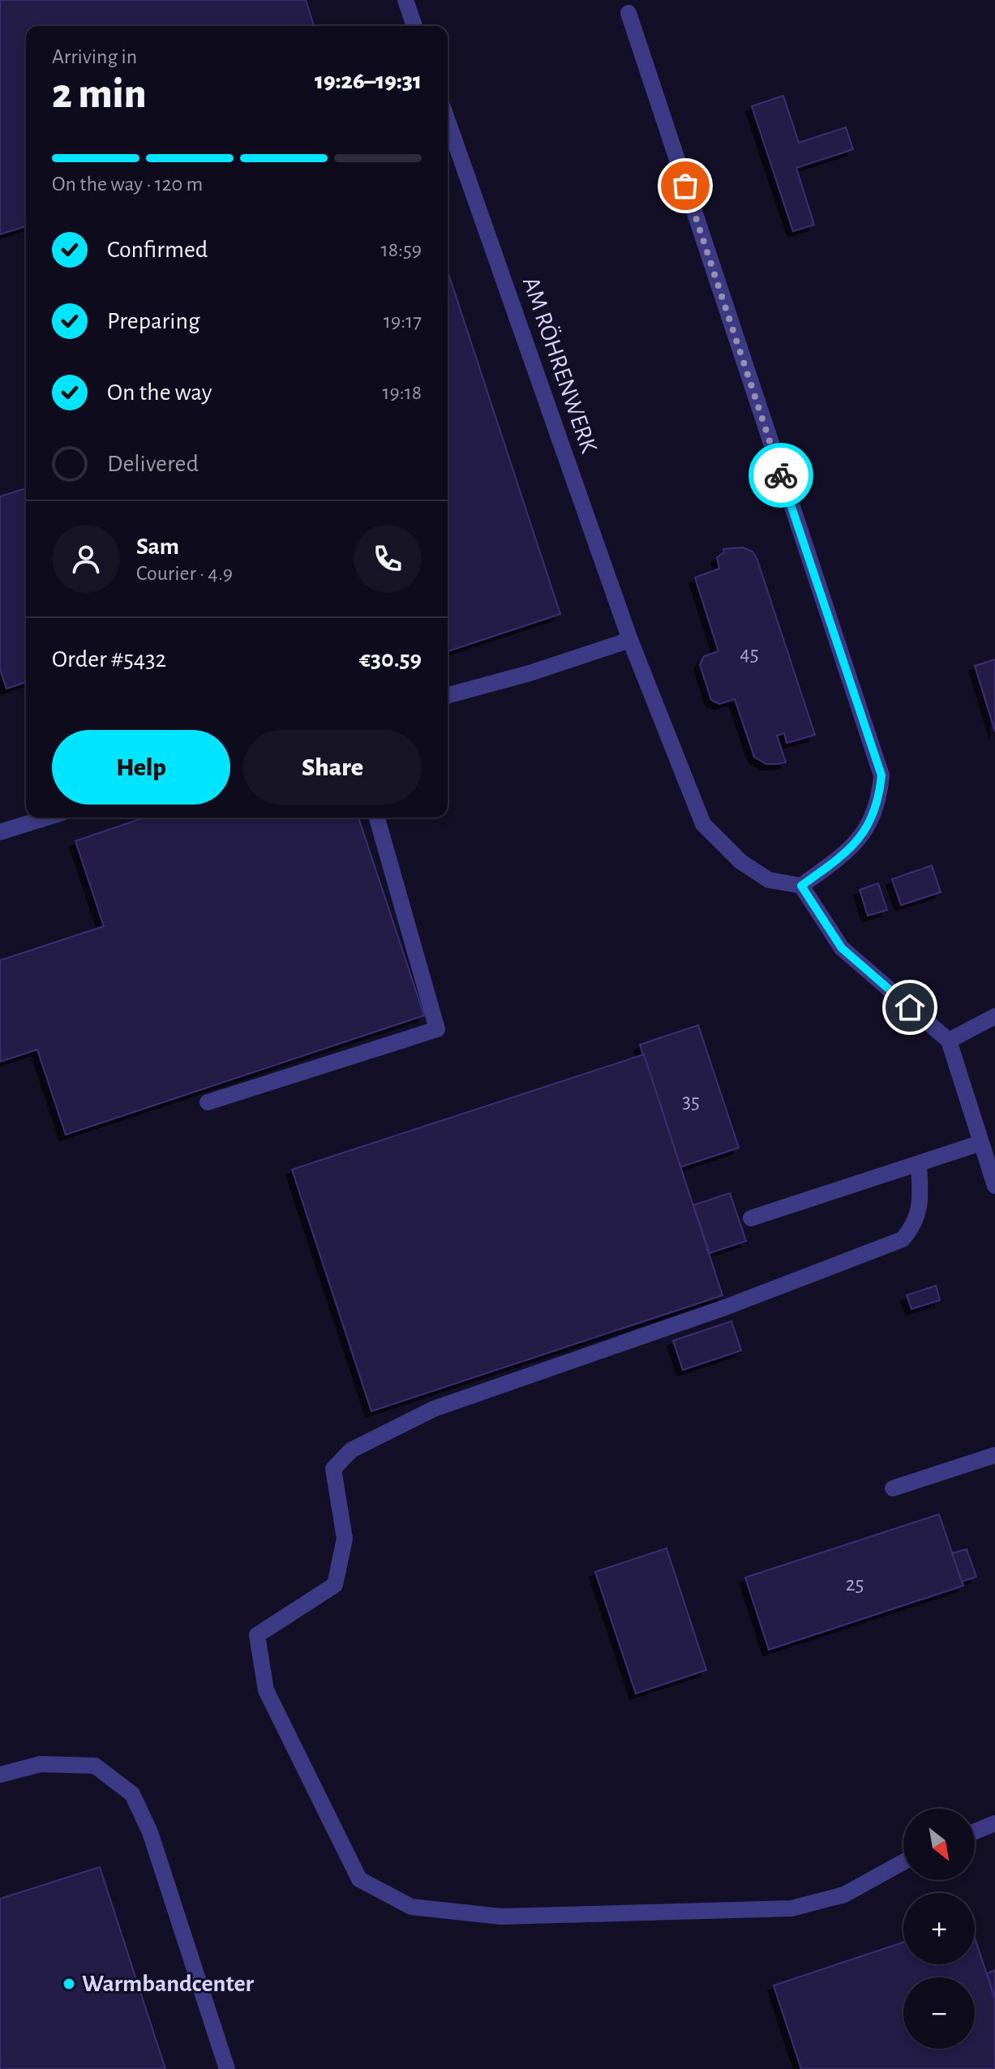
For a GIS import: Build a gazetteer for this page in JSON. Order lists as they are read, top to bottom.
{
  "streets": {
    "street": ["AM RÖHRENWERK"]
  },
  "places": ["Warmbandcenter"],
  "house_numbers": ["45", "35", "25"],
  "north": "bottom right",
  "page": {
    "heading": ["2 min", "Arriving in", "19:26–19:31"],
    "panel": [
      "Sam",
      "Courier · 4.9",
      "Order #5432",
      "€30.59"
    ],
    "bar": "On the way · 120 m",
    "list": [
      ["Confirmed", "18:59"],
      ["Preparing", "19:17"],
      ["On the way", "19:18"],
      "Delivered"
    ],
    "buttons": ["Help", "Share"],
    "map_buttons": ["+", "−"]
  }
}
